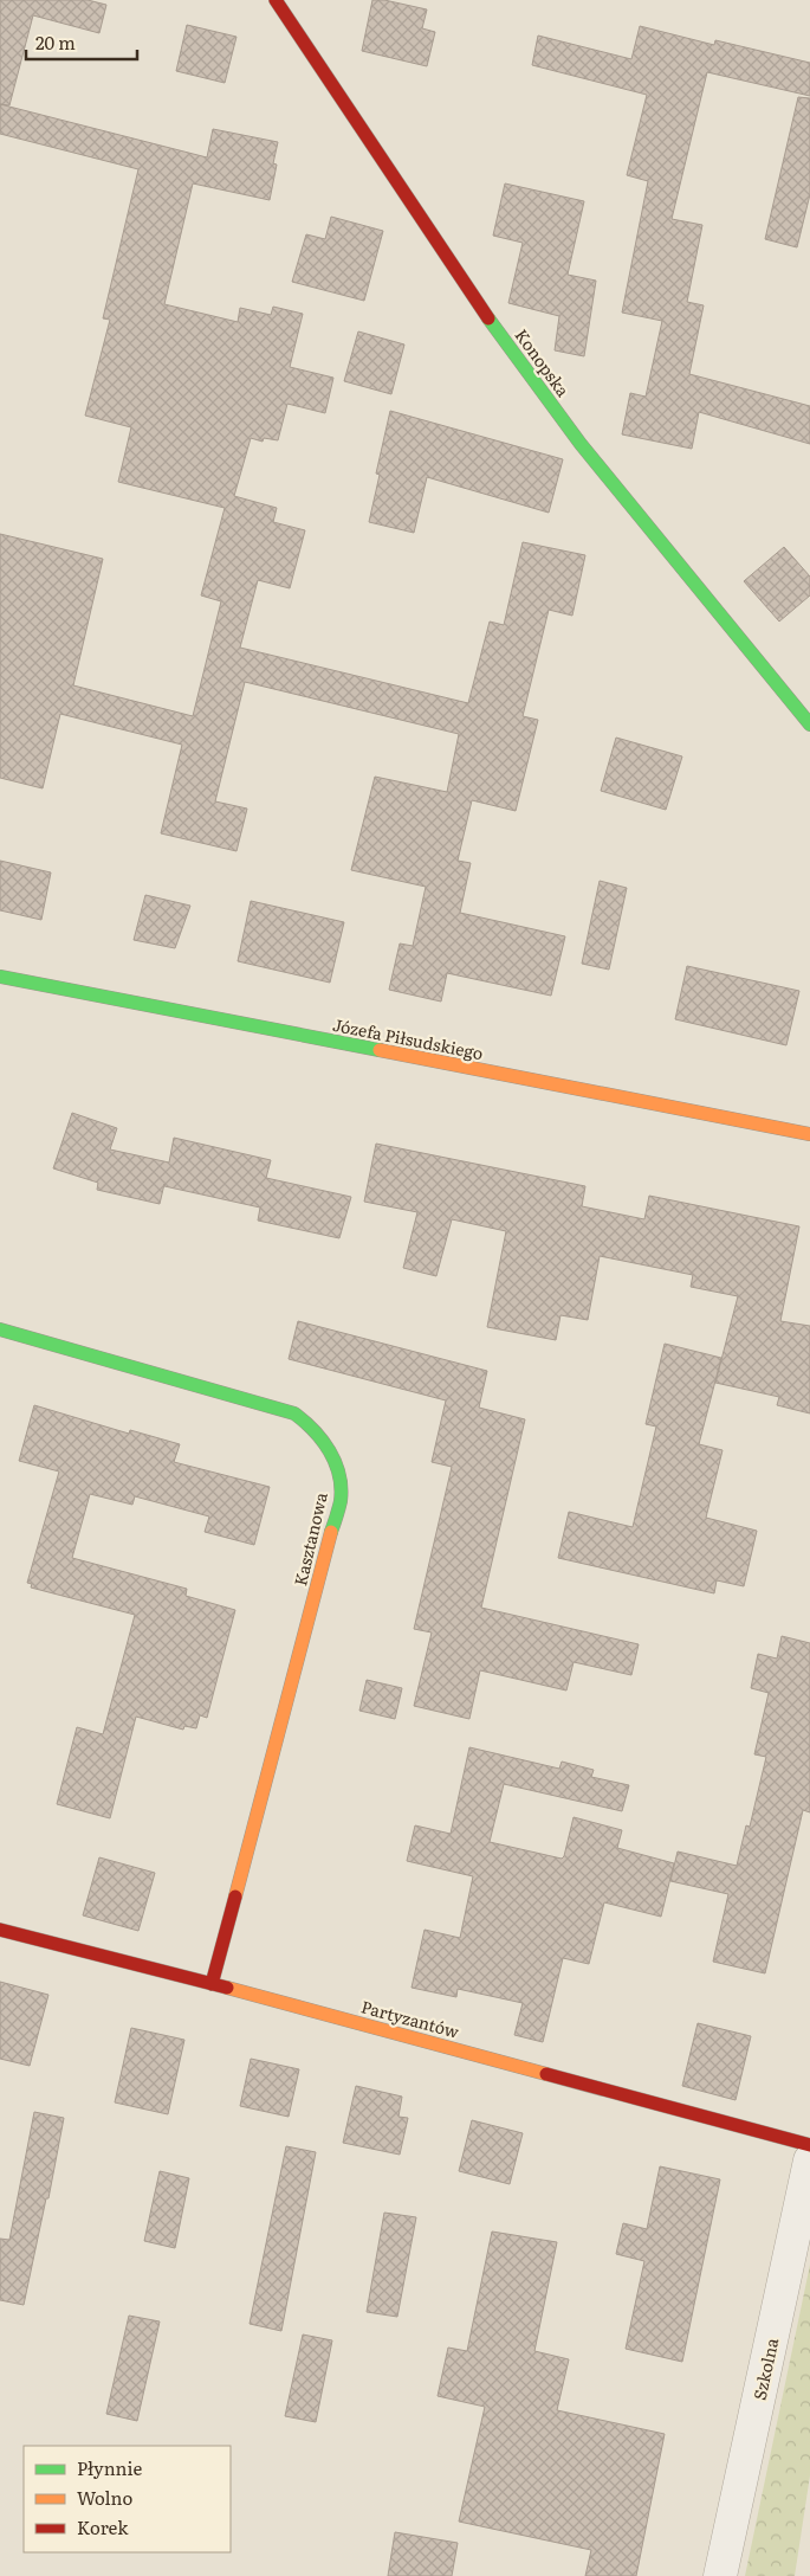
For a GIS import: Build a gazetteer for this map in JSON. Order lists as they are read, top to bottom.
{
  "streets": {
    "street": [
      "Konopska",
      "Józefa Piłsudskiego",
      "Kasztanowa",
      "Partyzantów",
      "Szkolna"
    ]
  },
  "crossings": [
    ["Kasztanowa", "Partyzantów"]
  ],
  "legend": ["Płynnie", "Wolno", "Korek"],
  "scale_bar": "20 m"
}
